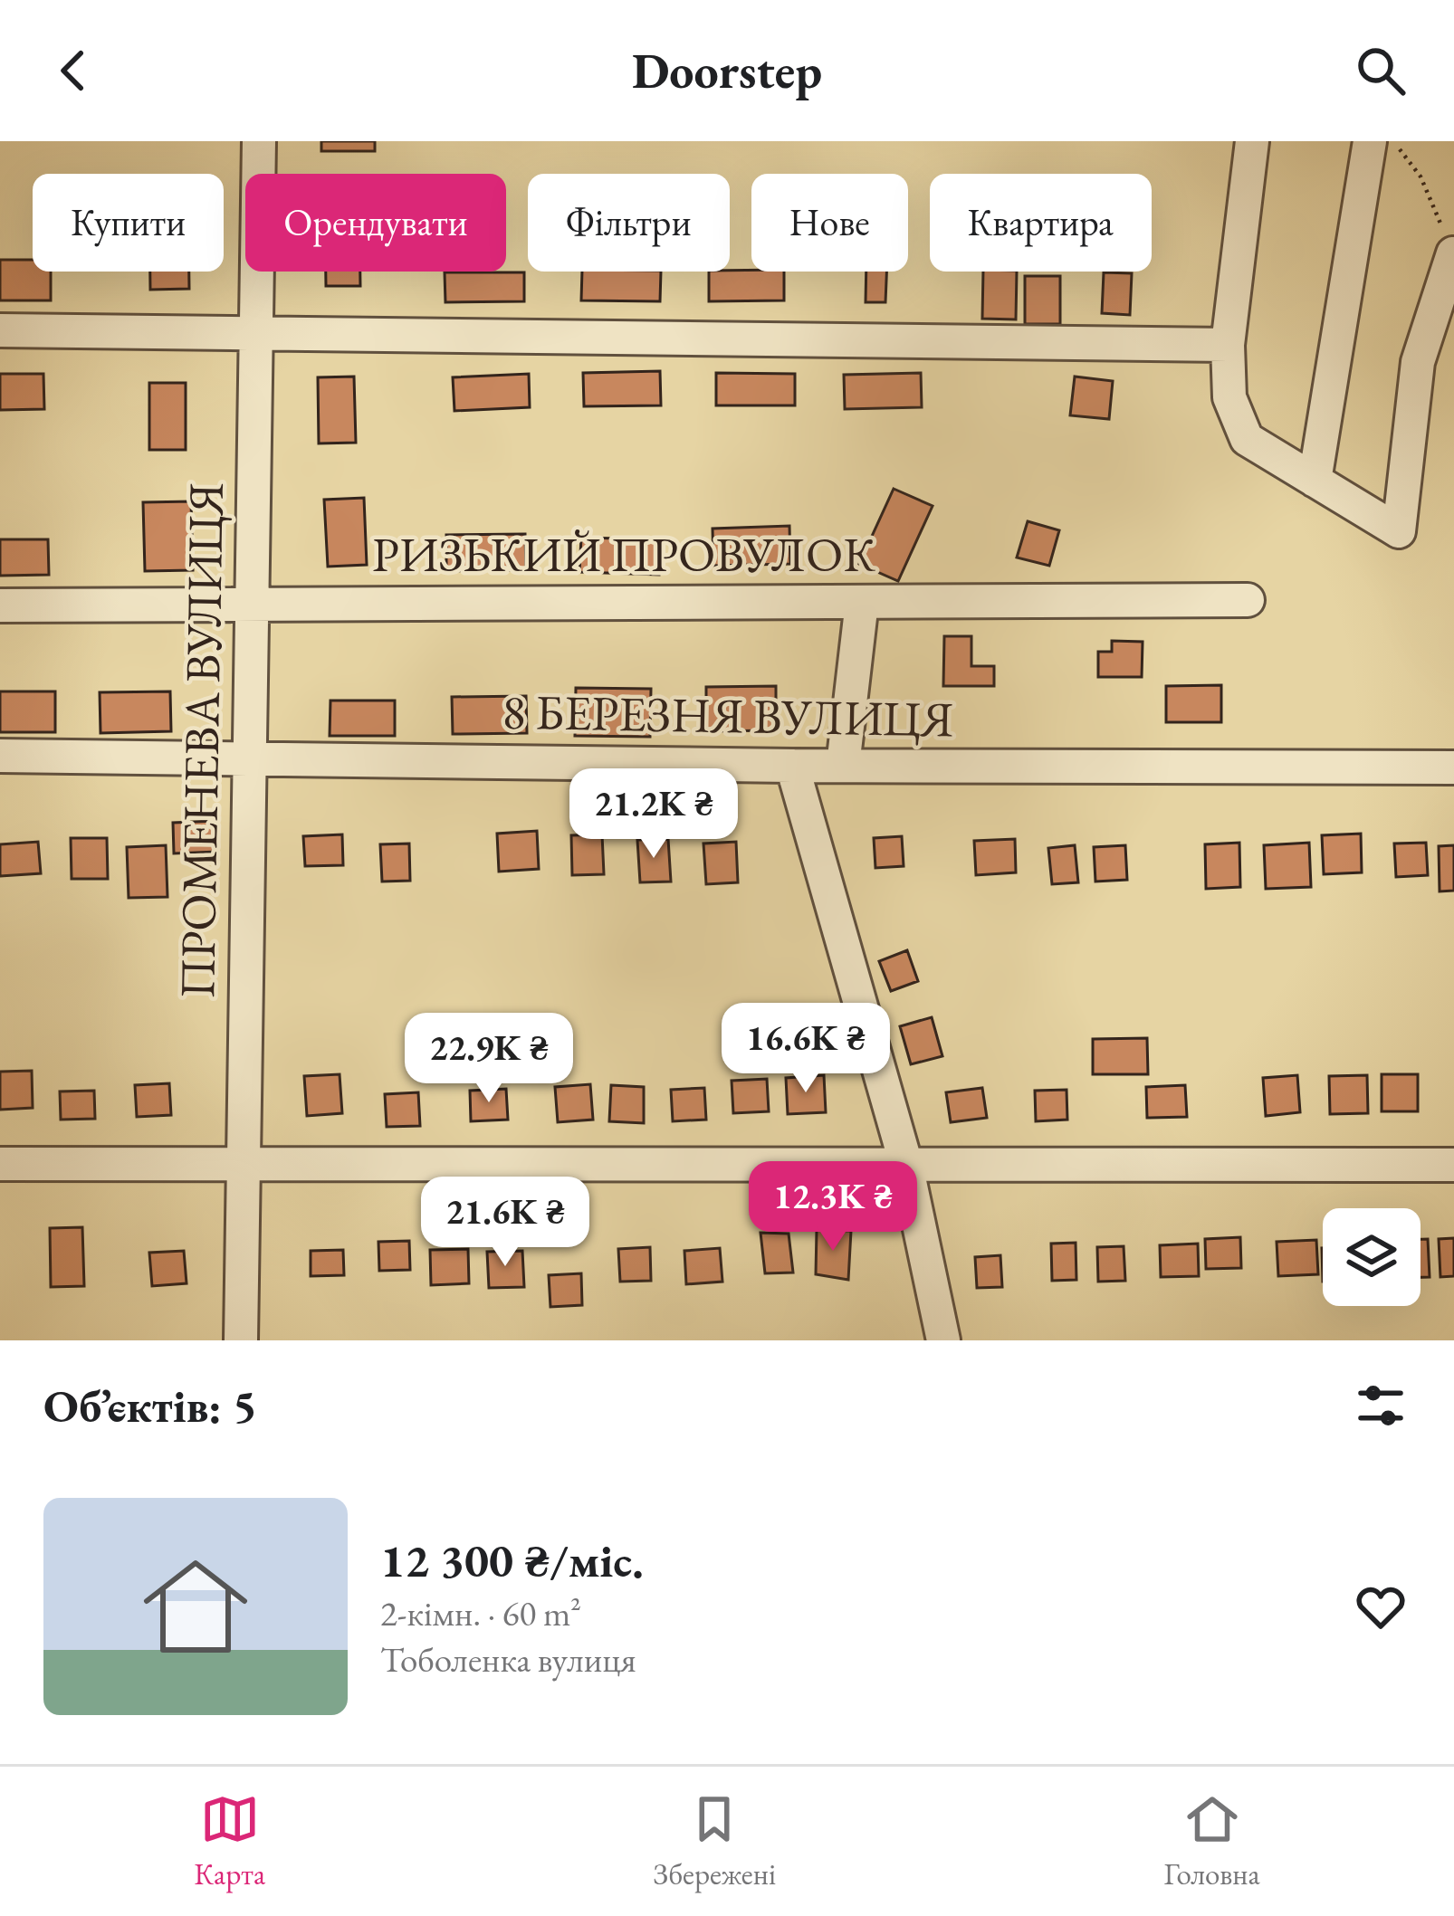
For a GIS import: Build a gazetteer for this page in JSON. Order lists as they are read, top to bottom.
{
  "streets": {
    "street": ["РИЗЬКИЙ ПРОВУЛОК", "8 БЕРЕЗНЯ ВУЛИЦЯ", "ПРОМЕНЕВА ВУЛИЦЯ"]
  },
  "crossings": [
    ["РИЗЬКИЙ ПРОВУЛОК", "ПРОМЕНЕВА ВУЛИЦЯ"],
    ["8 БЕРЕЗНЯ ВУЛИЦЯ", "ПРОМЕНЕВА ВУЛИЦЯ"]
  ],
  "page": {
    "header": "Doorstep",
    "chip": [
      "Купити",
      "Орендувати",
      "Фільтри",
      "Нове",
      "Квартира"
    ],
    "price": [
      "21.2K ₴",
      "16.6K ₴",
      "22.9K ₴",
      "12.3K ₴",
      "21.6K ₴"
    ],
    "heading": "Об’єктів: 5",
    "list": [
      {
        "name": "12 300 ₴/міс.",
        "note": "2-кімн. · 60 m² · Тоболенка вулиця"
      }
    ],
    "tabs": ["Карта", "Збережені", "Головна"]
  }
}
